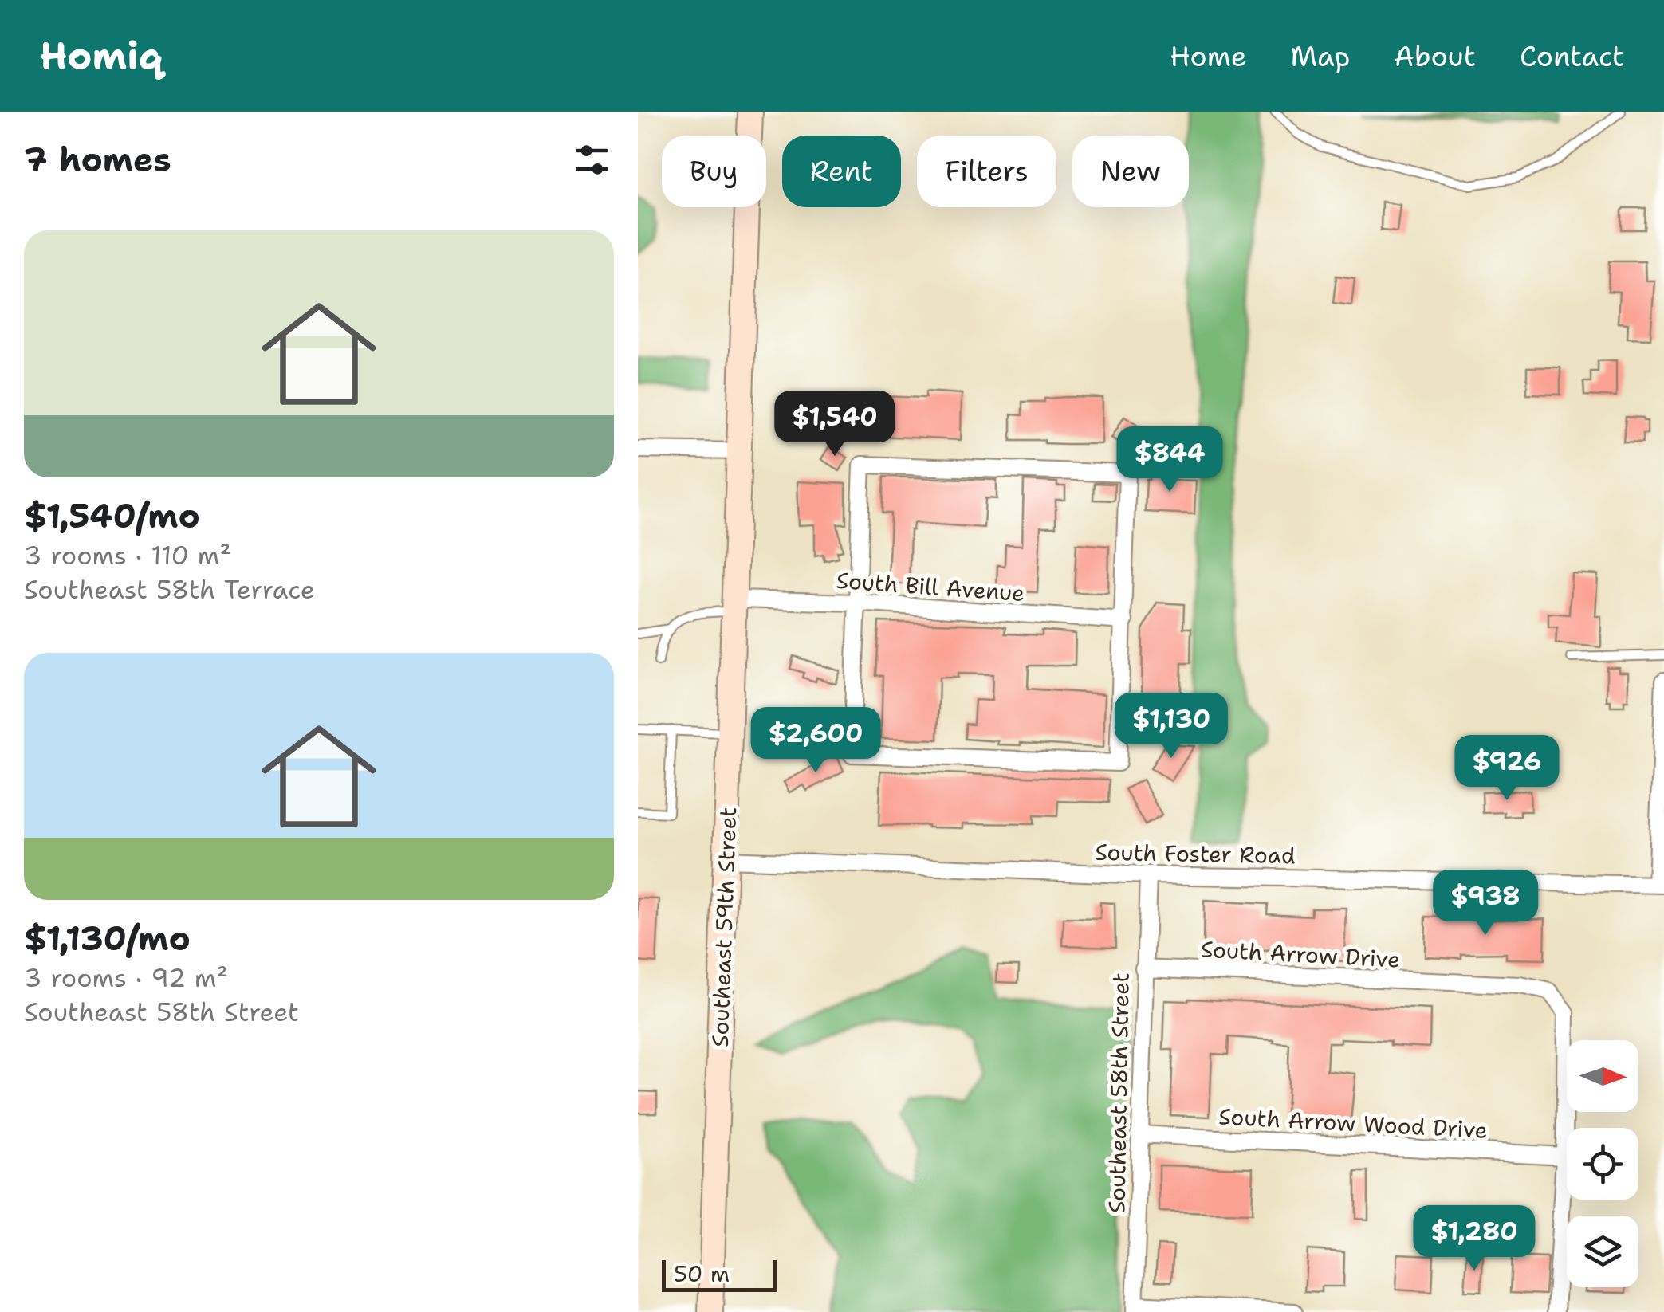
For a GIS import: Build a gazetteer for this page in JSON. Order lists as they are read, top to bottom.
{
  "streets": {
    "main road": ["Southeast 59th Street"],
    "street": [
      "South Bill Avenue",
      "South Foster Road",
      "South Arrow Drive",
      "Southeast 58th Street",
      "South Arrow Wood Drive"
    ]
  },
  "crossings": [
    ["South Bill Avenue", "Southeast 59th Street"],
    ["South Foster Road", "Southeast 59th Street"],
    ["South Foster Road", "Southeast 58th Street"],
    ["South Arrow Drive", "Southeast 58th Street"],
    ["South Arrow Drive", "South Arrow Wood Drive"],
    ["Southeast 58th Street", "South Arrow Wood Drive"]
  ],
  "scale_bar": "50 m",
  "north": "right",
  "page": {
    "header": "Homiq",
    "nav": [
      "Home",
      "Map",
      "About",
      "Contact"
    ],
    "heading": "7 homes",
    "chip": [
      "Buy",
      "Rent",
      "Filters",
      "New"
    ],
    "list": [
      {
        "name": "$1,540/mo",
        "note": "3 rooms · 110 m² · Southeast 58th Terrace"
      },
      {
        "name": "$1,130/mo",
        "note": "3 rooms · 92 m² · Southeast 58th Street"
      }
    ],
    "price": [
      "$1,540",
      "$844",
      "$1,130",
      "$2,600",
      "$926",
      "$938",
      "$1,280"
    ],
    "scale": "50 m"
  }
}
